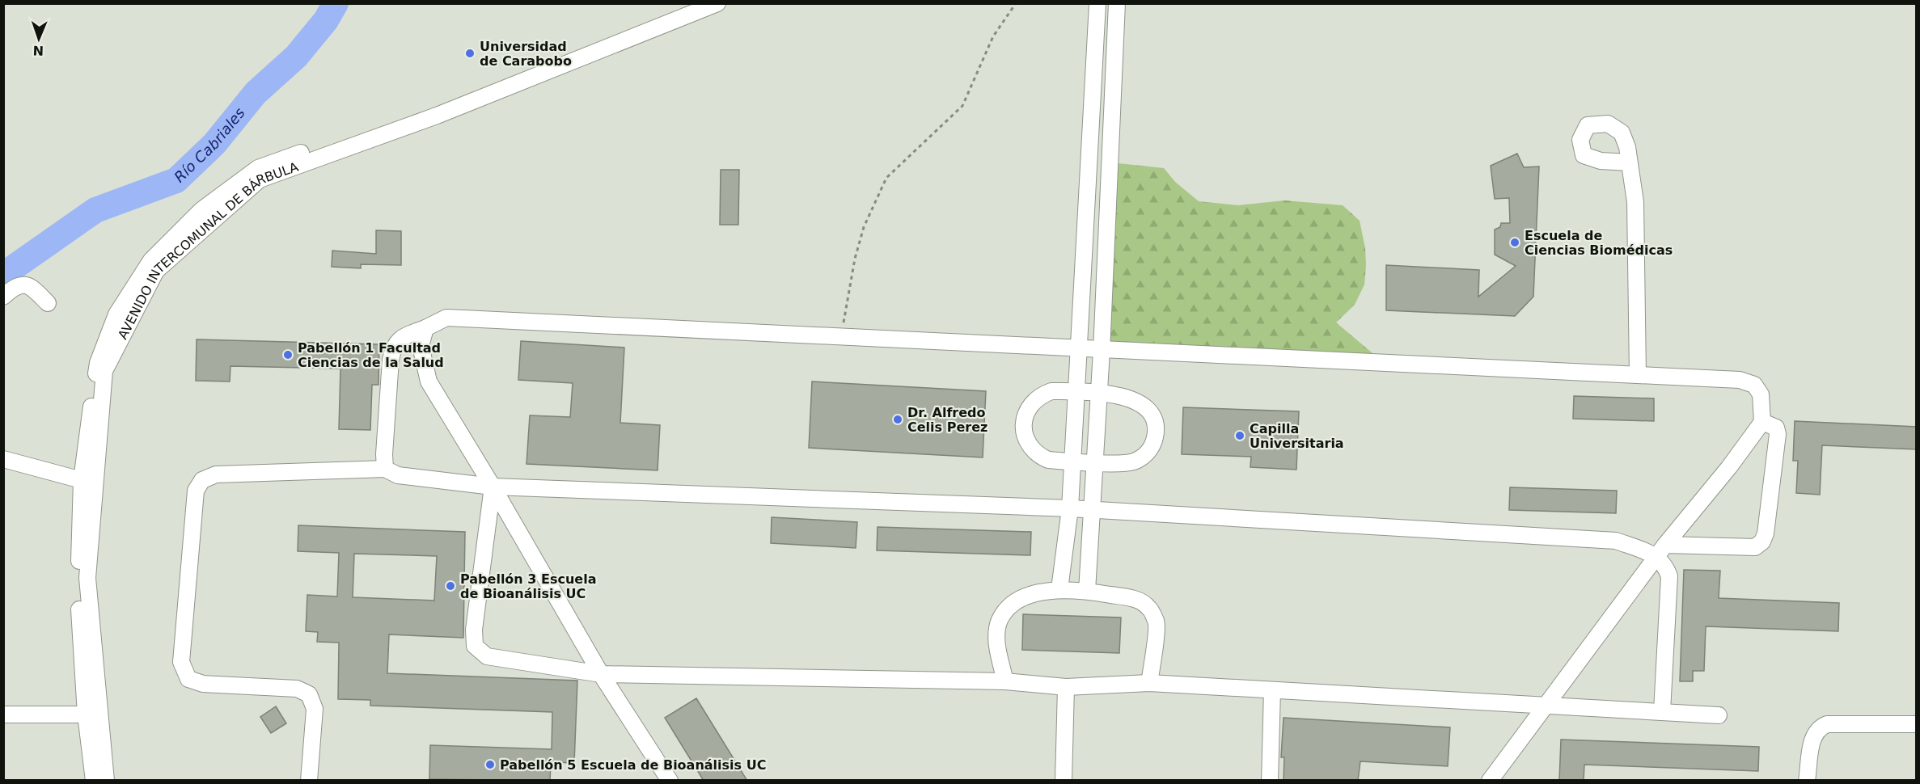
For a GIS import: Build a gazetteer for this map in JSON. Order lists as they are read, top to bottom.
{
  "streets": {
    "street": ["AVENIDO INTERCOMUNAL DE BÁRBULA"]
  },
  "water": ["Río Cabriales"],
  "places": [
    "Universidad de Carabobo",
    "Escuela de Ciencias Biomédicas",
    "Pabellón 1 Facultad Ciencias de la Salud",
    "Dr. Alfredo Celis Perez",
    "Capilla Universitaria",
    "Pabellón 3 Escuela de Bioanálisis UC",
    "Pabellón 5 Escuela de Bioanálisis UC"
  ],
  "north": "bottom"
}
